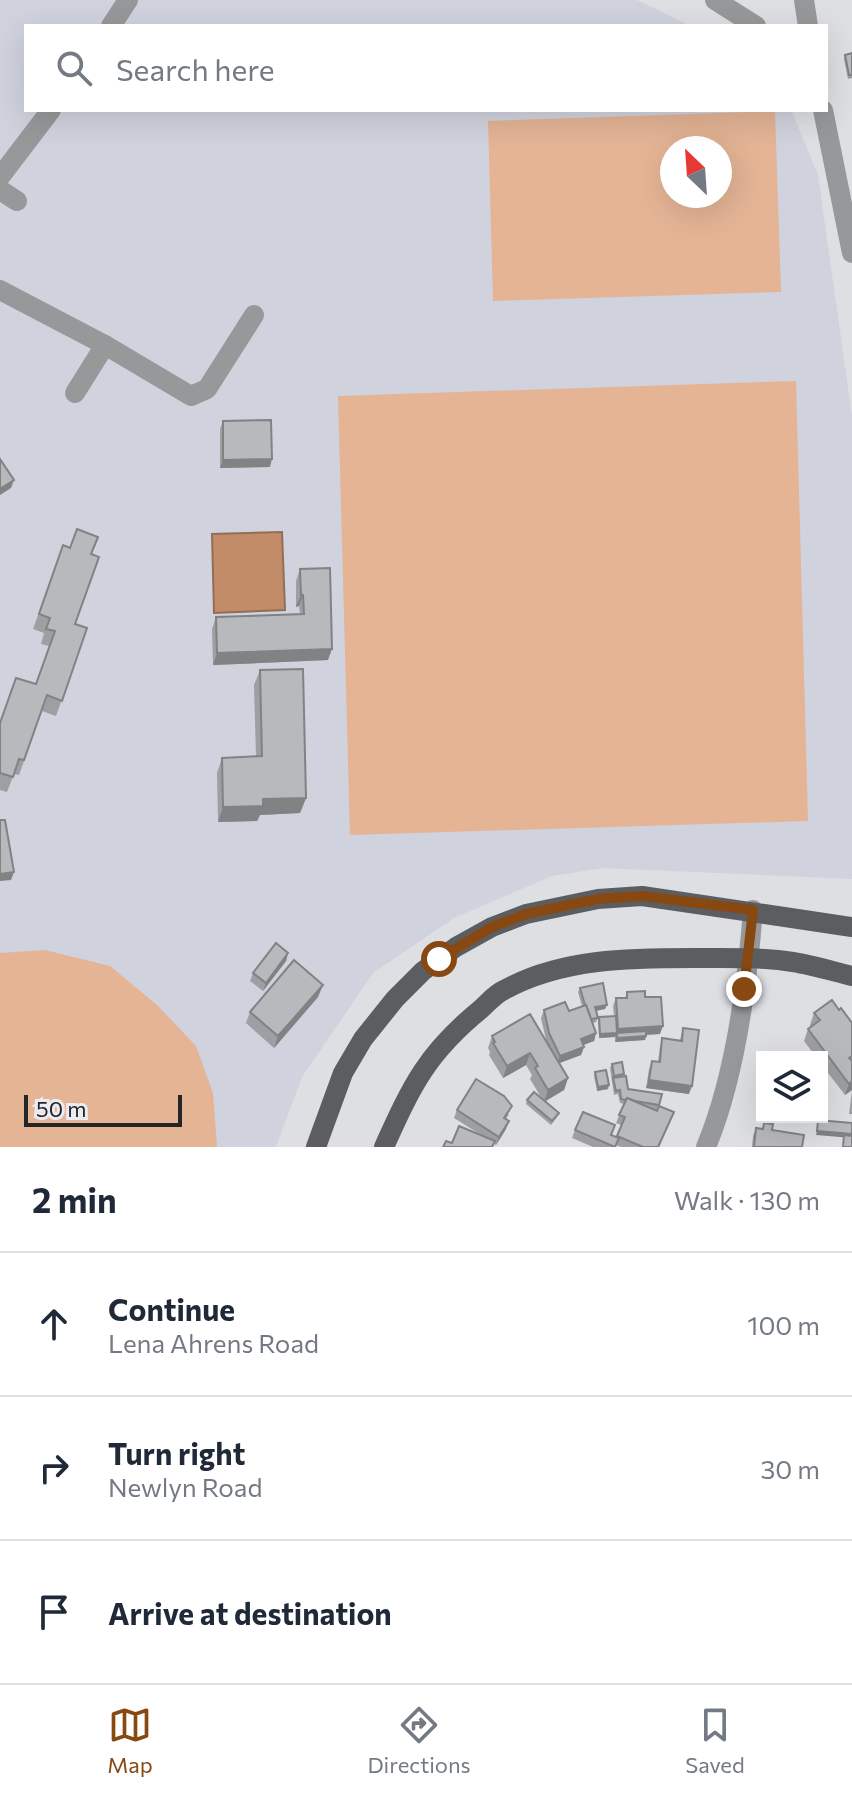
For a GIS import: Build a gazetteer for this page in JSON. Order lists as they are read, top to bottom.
{
  "scale_bar": "50 m",
  "north": "top left",
  "page": {
    "search": "Search here",
    "scale": "50 m",
    "heading": ["2 min", "Walk · 130 m"],
    "list": [
      ["Continue", "Lena Ahrens Road", "100 m"],
      ["Turn right", "Newlyn Road", "30 m"],
      "Arrive at destination"
    ],
    "nav": ["Map", "Directions", "Saved"]
  }
}
